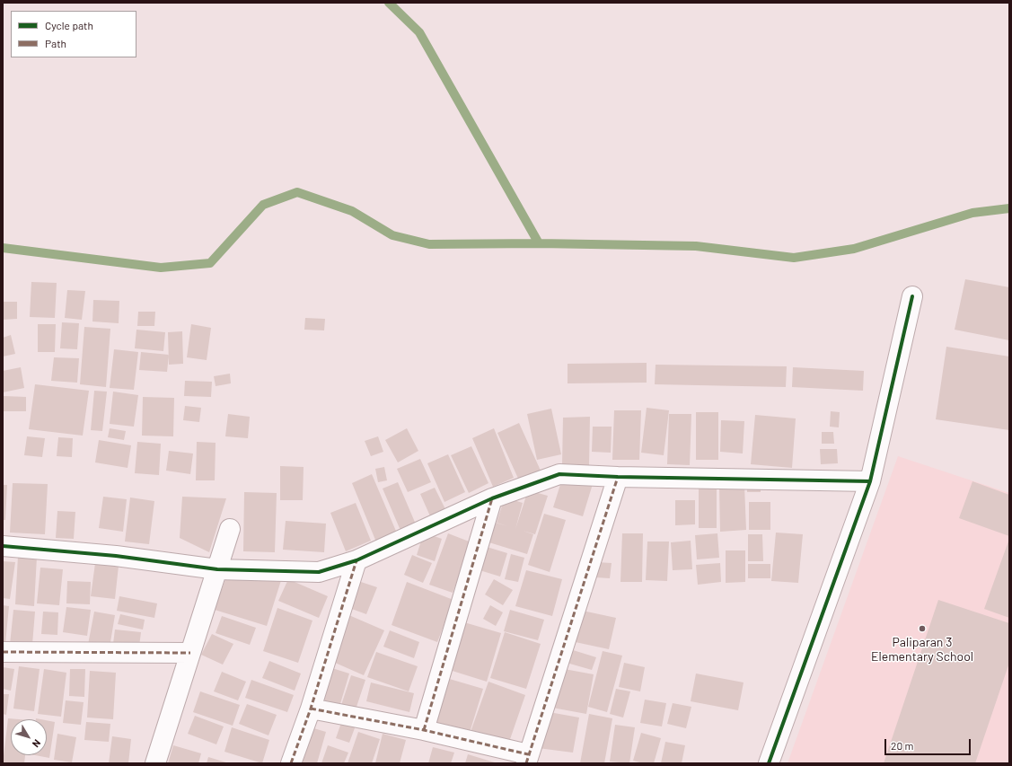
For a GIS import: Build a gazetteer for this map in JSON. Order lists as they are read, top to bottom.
{
  "places": ["Paliparan 3 Elementary School"],
  "legend": ["Cycle path", "Path"],
  "scale_bar": "20 m",
  "north": "bottom right"
}
